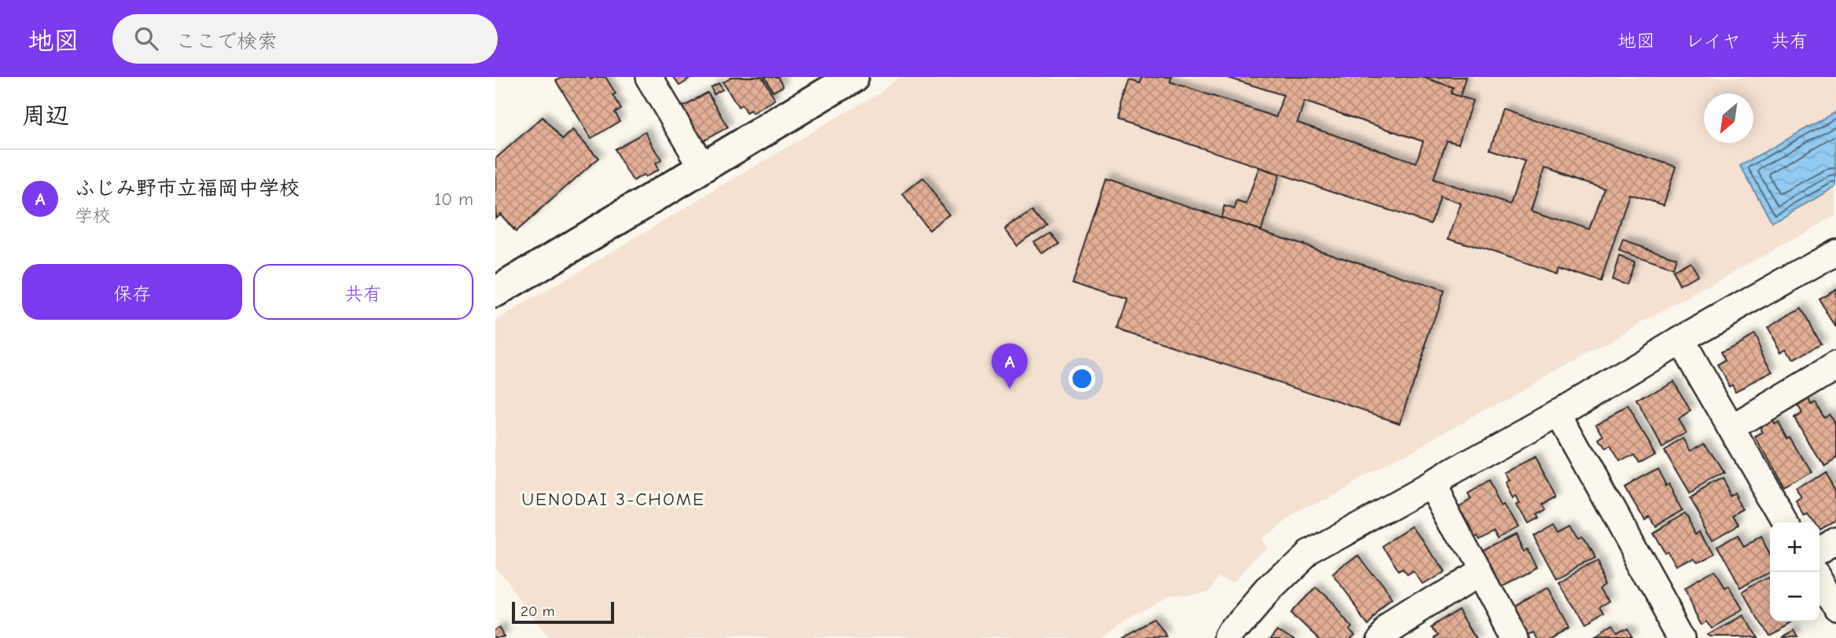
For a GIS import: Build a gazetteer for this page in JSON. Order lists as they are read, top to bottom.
{
  "districts": ["UENODAI 3-CHOME"],
  "scale_bar": "20 m",
  "north": "bottom left",
  "page": {
    "header": "地図",
    "search": "ここで検索",
    "nav": ["地図", "レイヤ", "共有"],
    "heading": "周辺",
    "list": [
      {
        "mark": "A",
        "name": "ふじみ野市立福岡中学校",
        "note": "学校",
        "value": "10 m"
      }
    ],
    "buttons": ["保存", "共有"],
    "pins": "A",
    "map_buttons": ["+", "−"],
    "scale": "20 m"
  }
}
